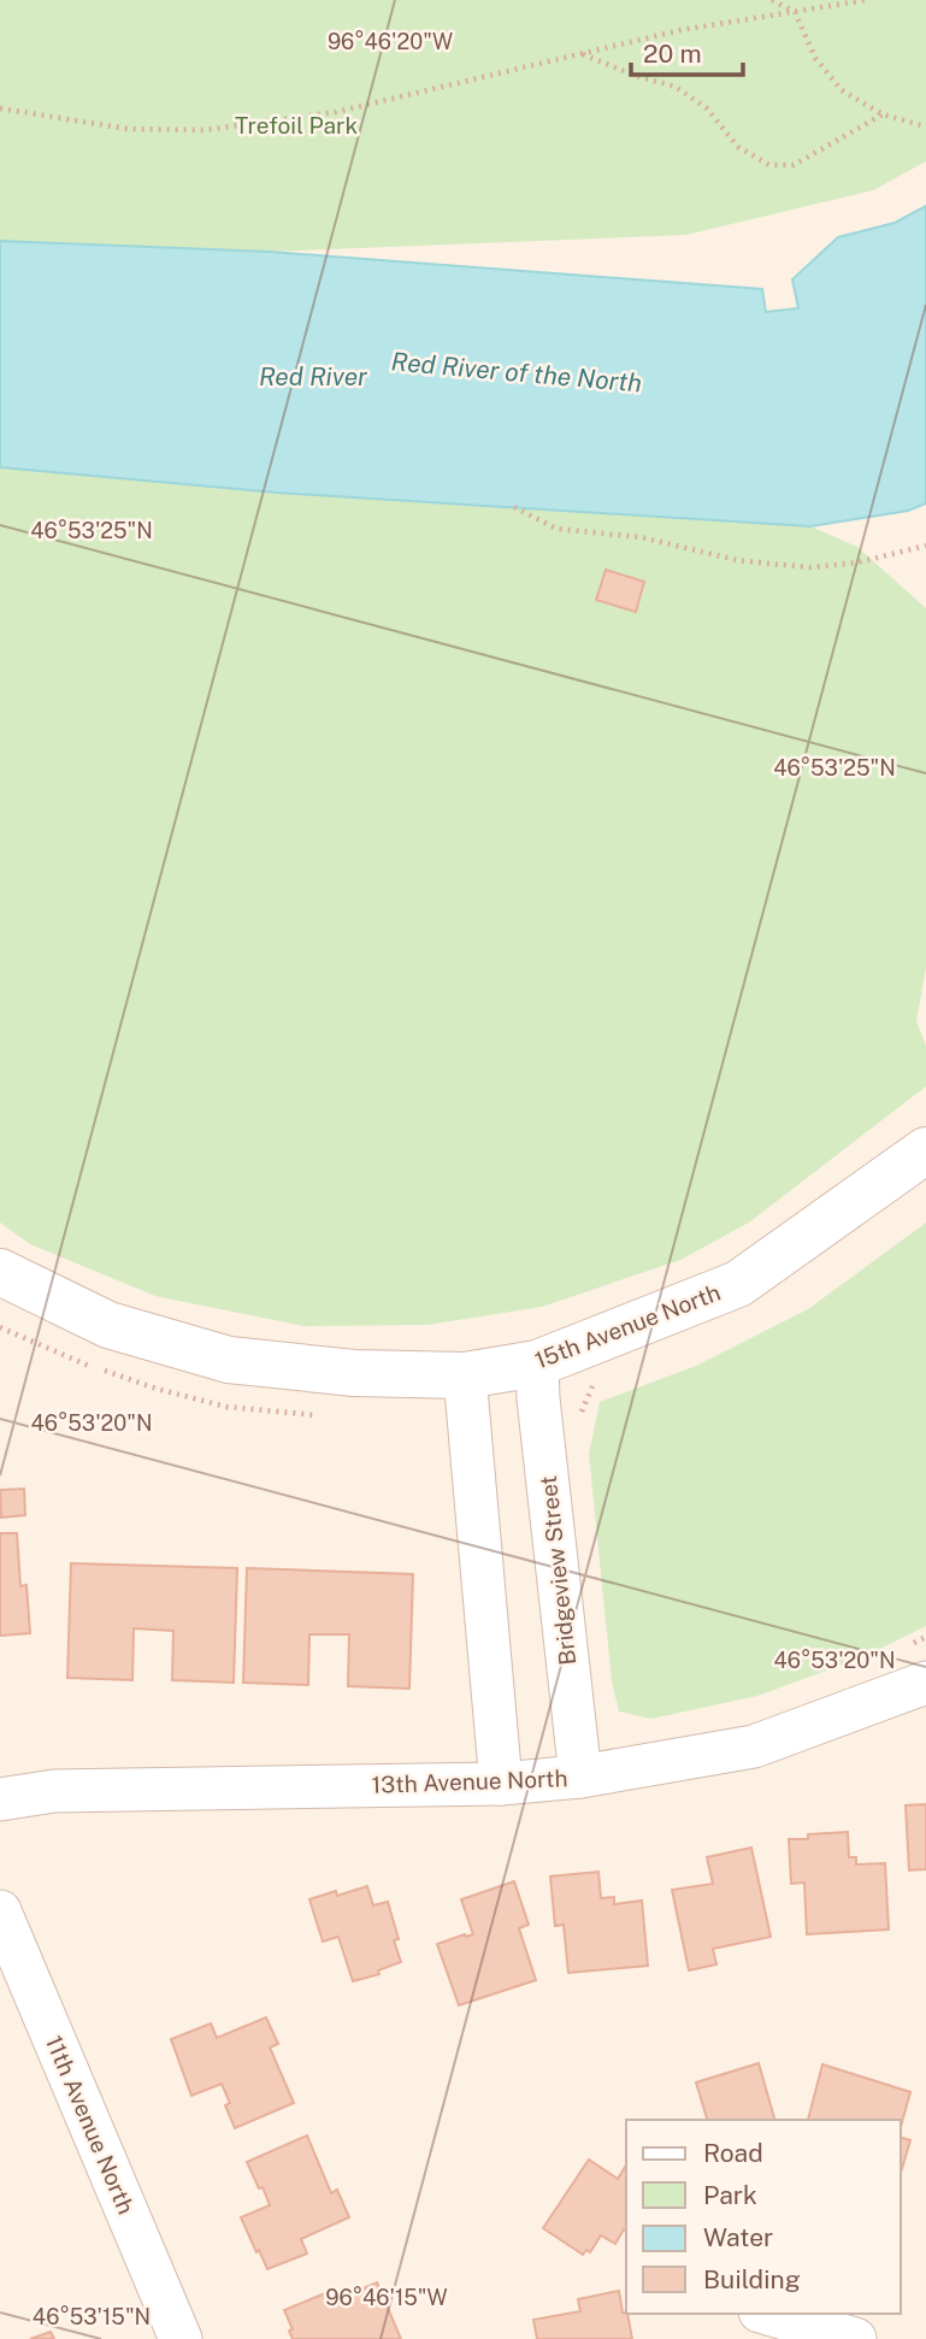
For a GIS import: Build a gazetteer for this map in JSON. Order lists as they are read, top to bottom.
{
  "streets": {
    "main road": ["15th Avenue North"],
    "street": ["Bridgeview Street", "13th Avenue North", "11th Avenue North"]
  },
  "crossings": [
    ["15th Avenue North", "Bridgeview Street"],
    ["Bridgeview Street", "13th Avenue North"]
  ],
  "water": ["Red River of the North", "Red River"],
  "parks": ["Trefoil Park"],
  "legend": [
    "Road",
    "Park",
    "Water",
    "Building"
  ],
  "scale_bar": "20 m",
  "coordinates": [
    "96°46'20\"W",
    "46°53'25\"N",
    "46°53'20\"N",
    "96°46'15\"W",
    "46°53'15\"N"
  ]
}
